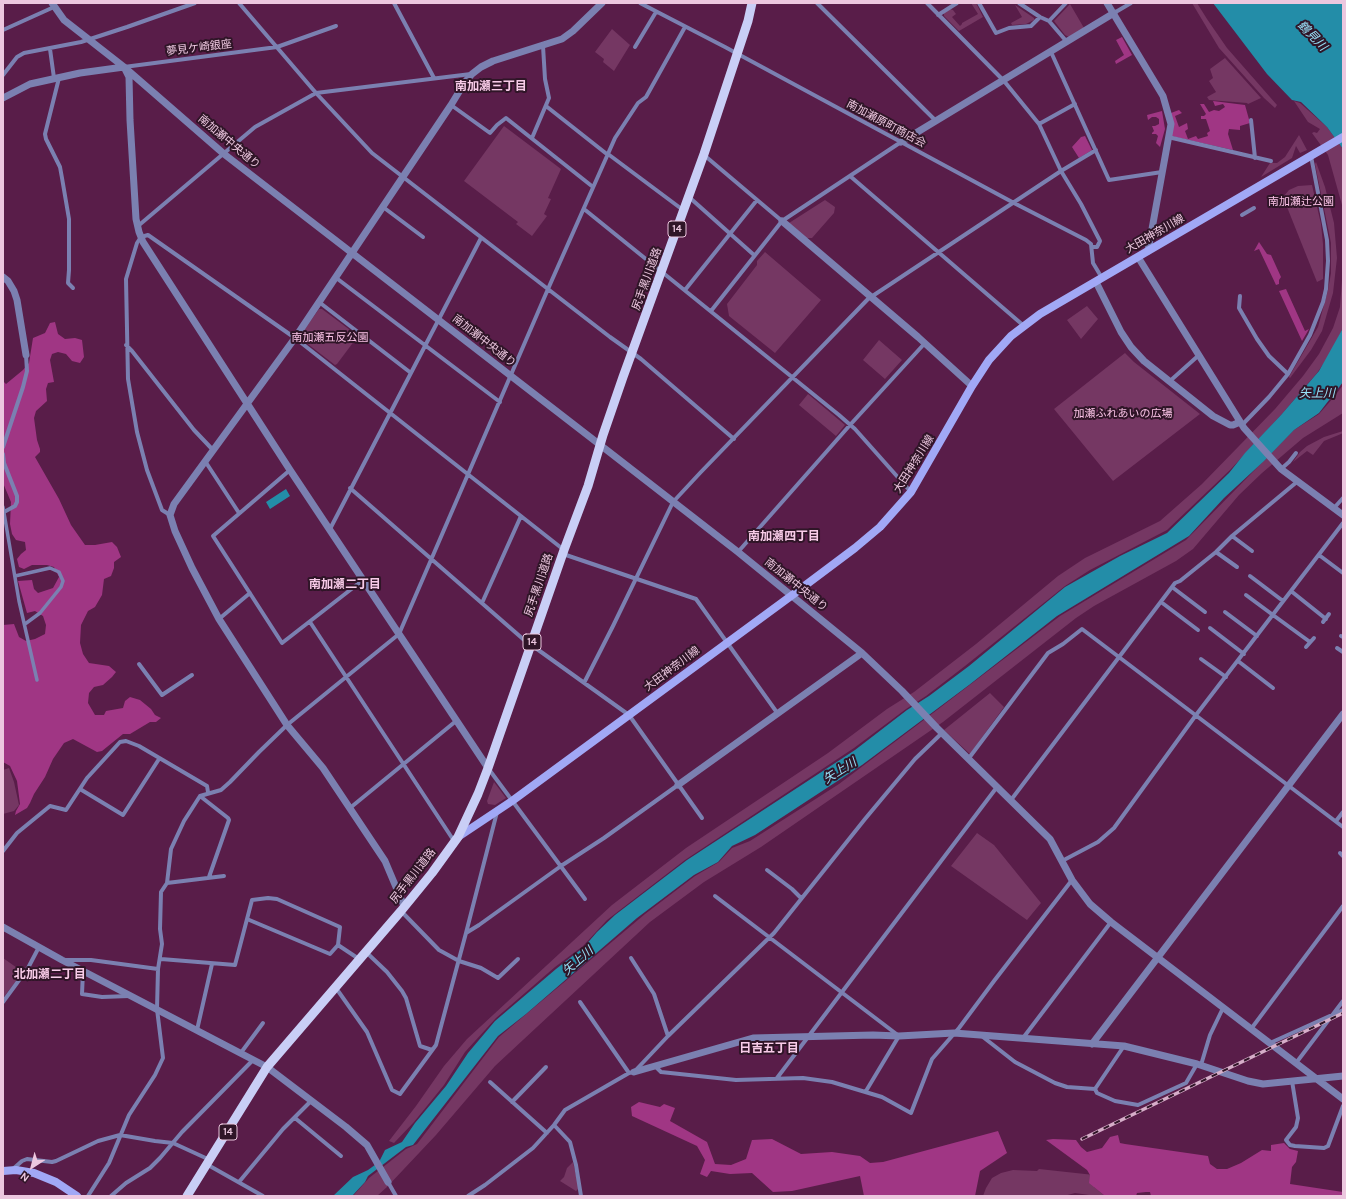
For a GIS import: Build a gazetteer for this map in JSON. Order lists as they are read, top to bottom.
{
  "streets": {
    "main road": ["14", "大田神奈川線", "尻手黒川道路"],
    "street": ["夢見ケ崎銀座", "南加瀬原町商店会", "南加瀬中央通り"]
  },
  "crossings": [
    ["夢見ケ崎銀座", "南加瀬中央通り"],
    ["南加瀬原町商店会", "尻手黒川道路"],
    ["南加瀬中央通り", "大田神奈川線"],
    ["南加瀬中央通り", "尻手黒川道路"],
    ["大田神奈川線", "尻手黒川道路"]
  ],
  "districts": [
    "南加瀬三丁目",
    "南加瀬四丁目",
    "南加瀬二丁目",
    "北加瀬二丁目",
    "日吉五丁目"
  ],
  "water": ["鶴見川", "矢上川"],
  "parks": ["南加瀬辻公園", "南加瀬五反公園", "加瀬ふれあいの広場"],
  "north": "bottom left"
}
